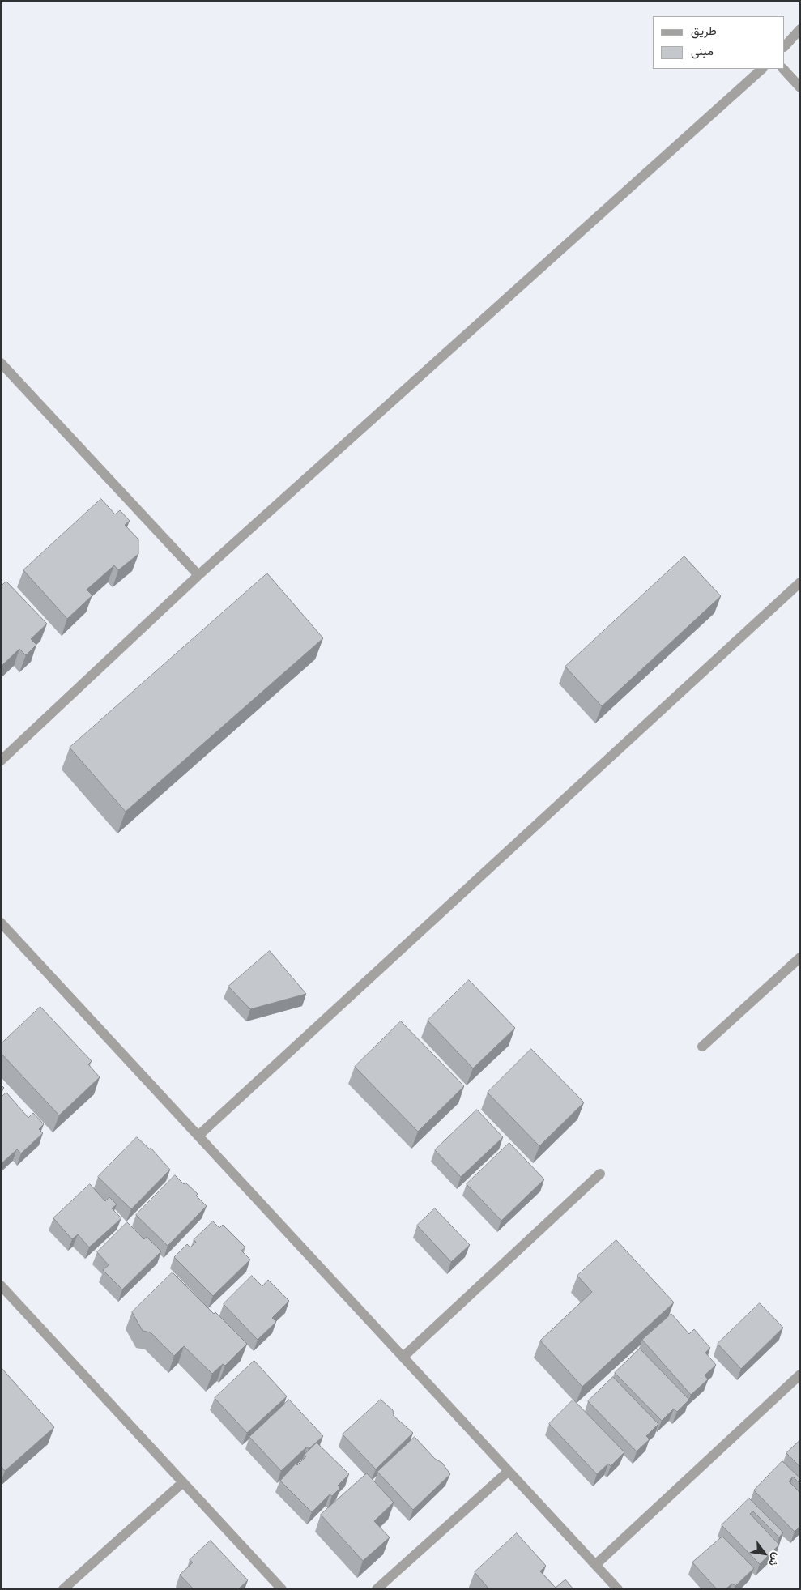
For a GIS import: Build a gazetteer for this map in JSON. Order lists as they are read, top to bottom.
{
  "legend": ["طريق", "مبنى"],
  "north": "bottom right"
}
